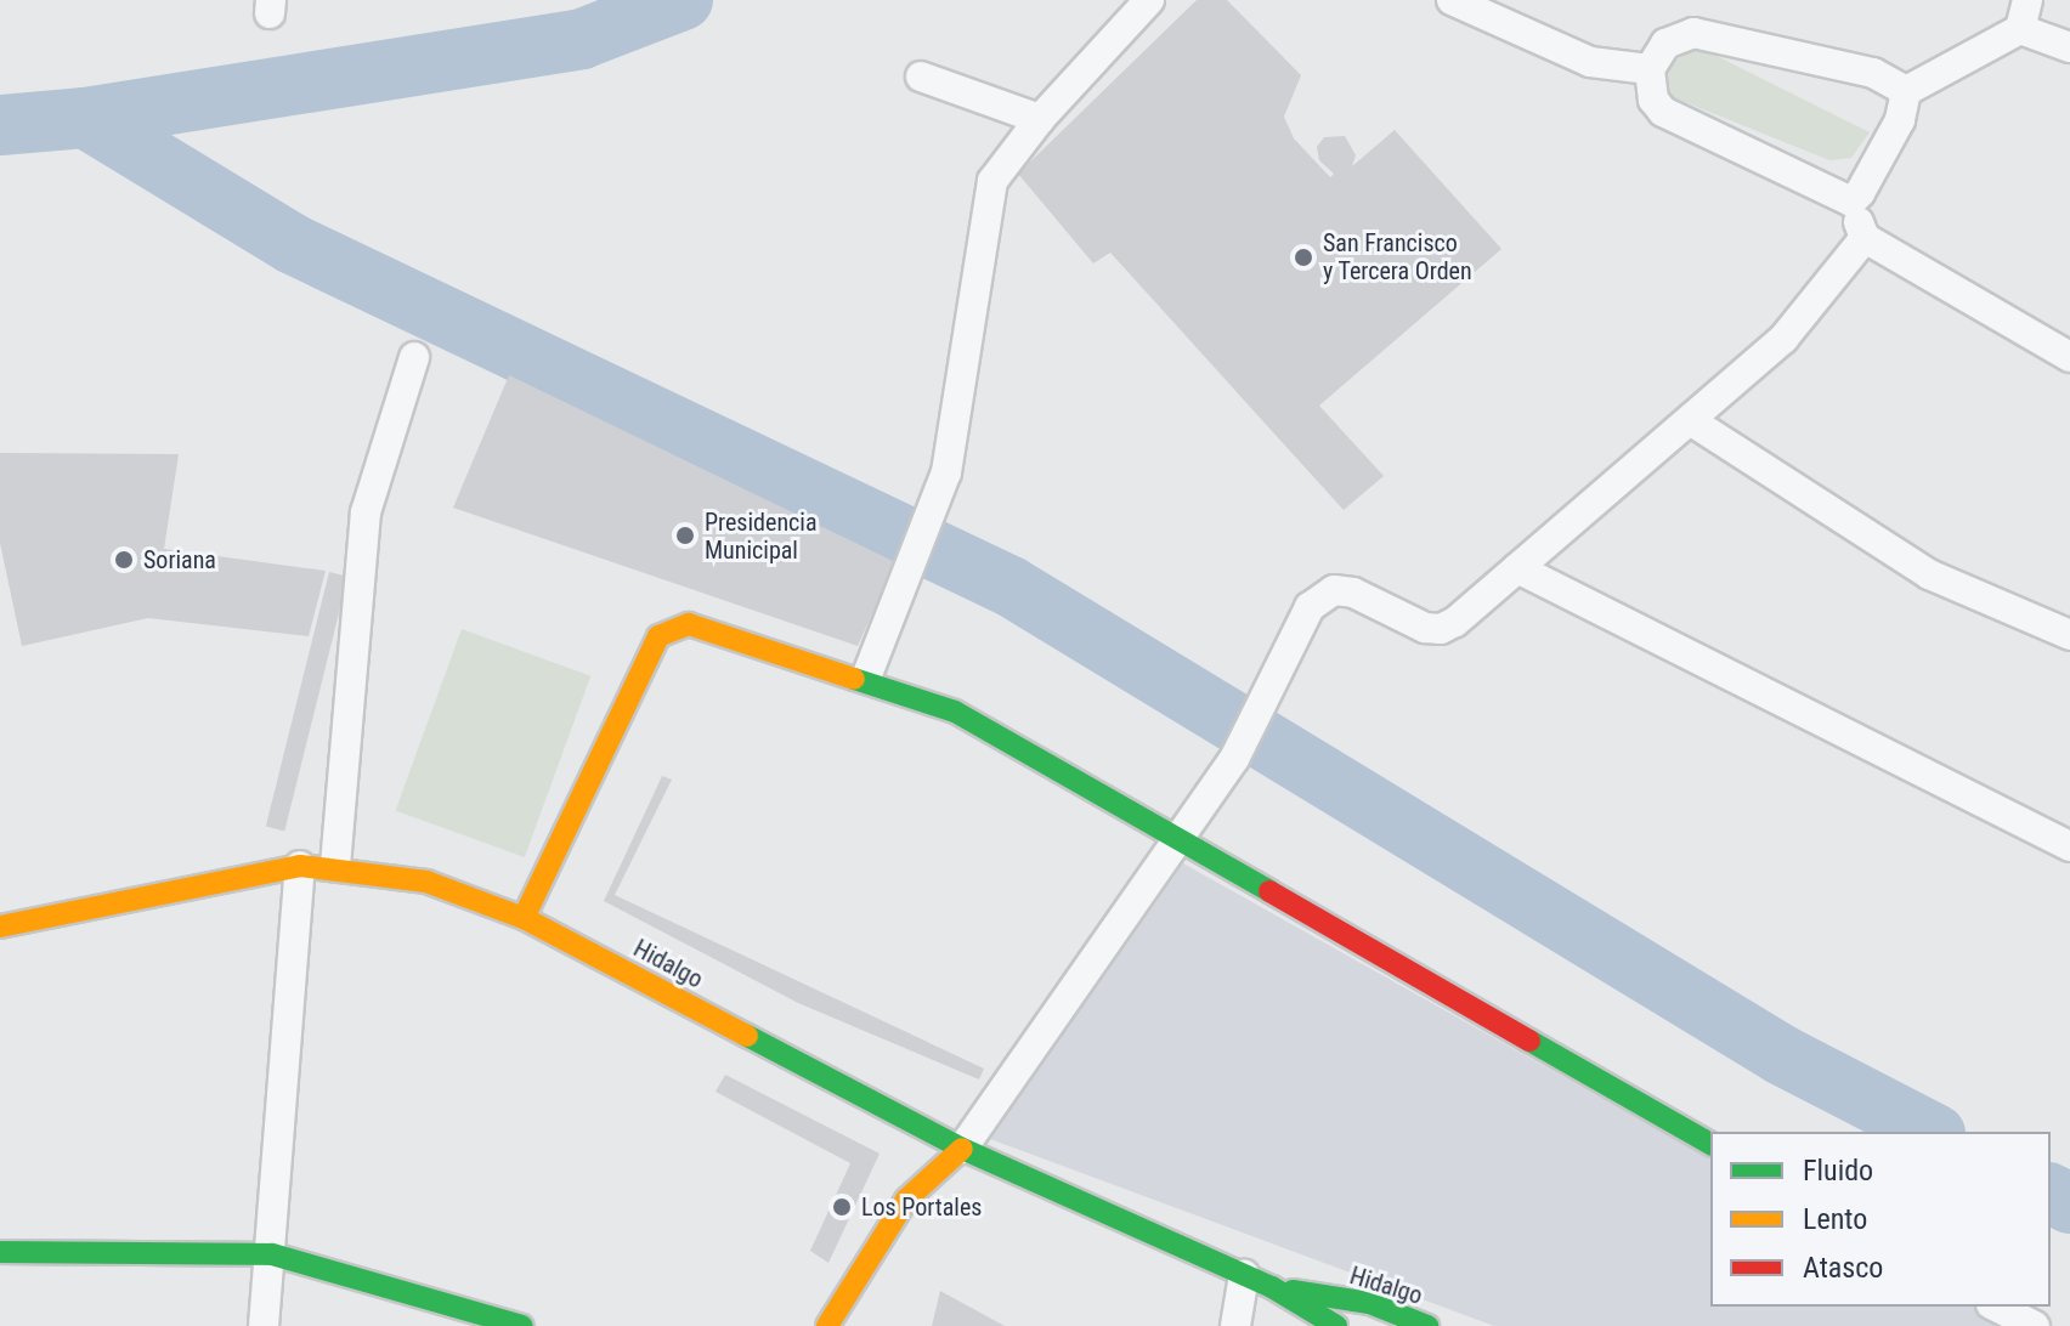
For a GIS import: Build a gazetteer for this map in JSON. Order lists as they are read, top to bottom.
{
  "streets": {
    "main road": ["Hidalgo"]
  },
  "places": [
    "San Francisco y Tercera Orden",
    "Presidencia Municipal",
    "Soriana",
    "Los Portales"
  ],
  "legend": ["Fluido", "Lento", "Atasco"]
}
